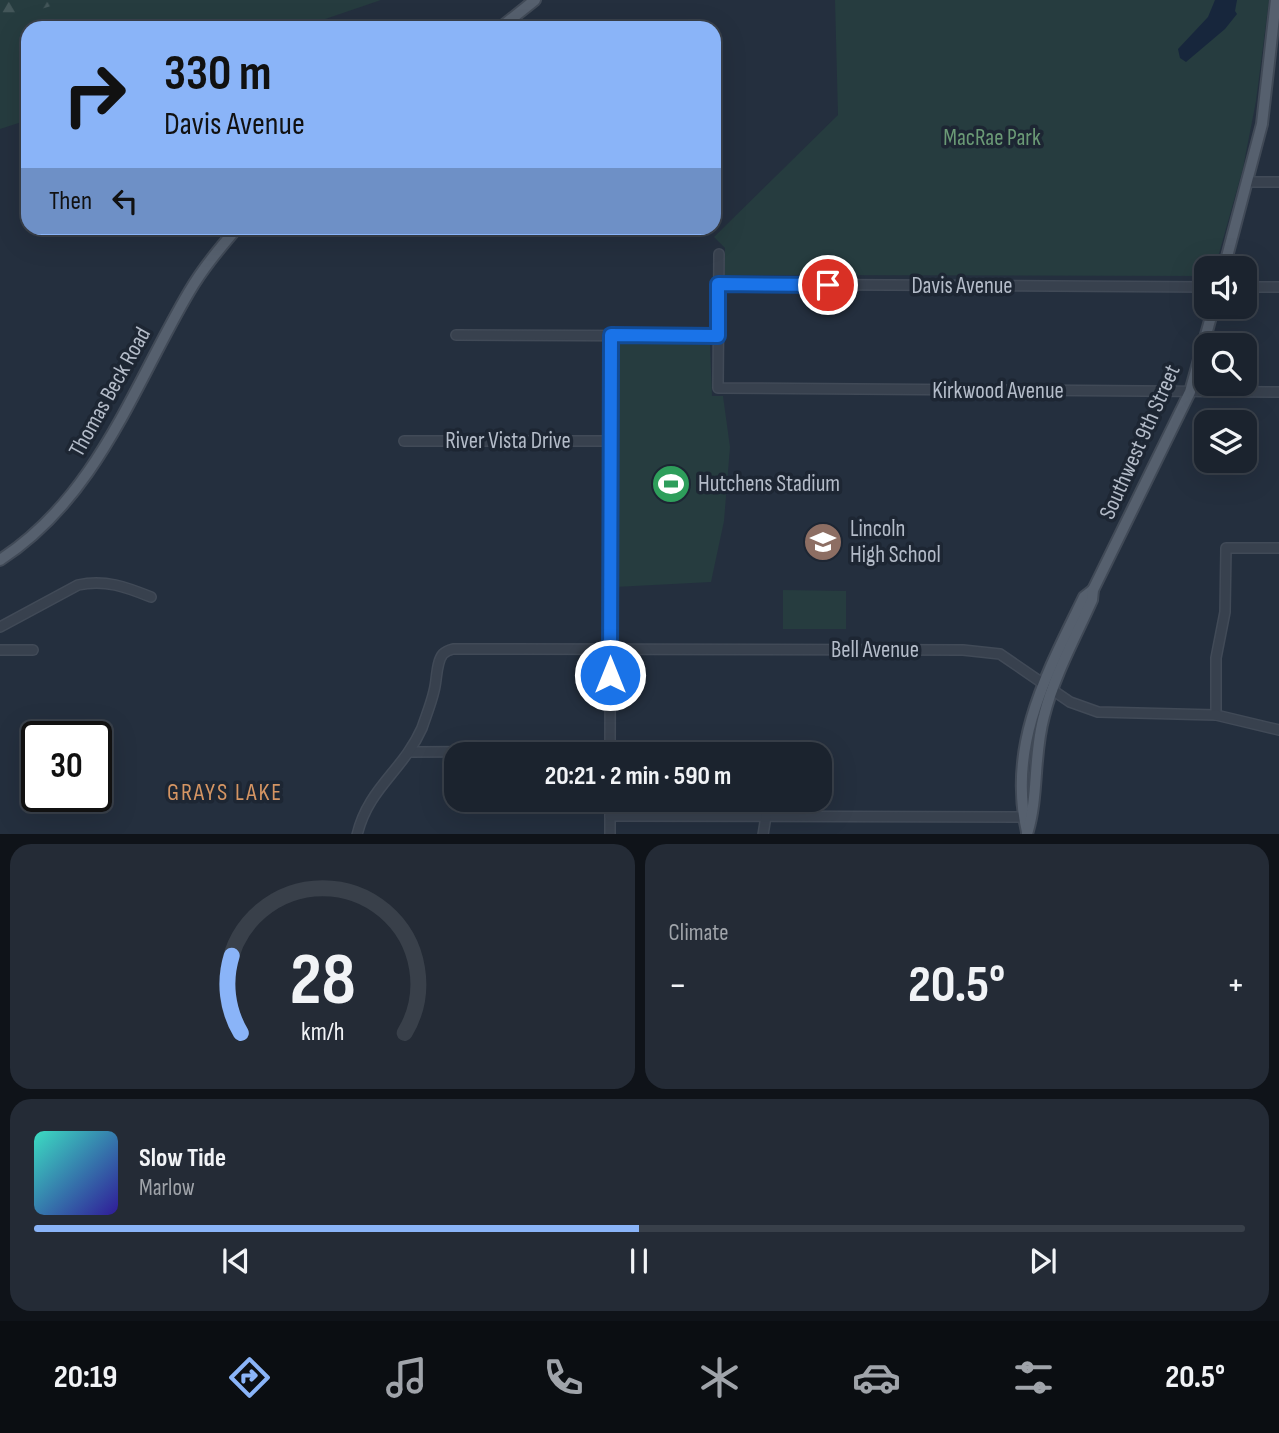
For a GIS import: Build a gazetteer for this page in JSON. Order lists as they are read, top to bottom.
{
  "streets": {
    "main road": ["Thomas Beck Road", "Southwest 9th Street"],
    "street": [
      "Davis Avenue",
      "Kirkwood Avenue",
      "River Vista Drive",
      "Bell Avenue"
    ]
  },
  "crossings": [
    ["Kirkwood Avenue", "Southwest 9th Street"],
    ["Southwest 9th Street", "Bell Avenue"]
  ],
  "districts": ["GRAYS LAKE"],
  "parks": ["MacRae Park"],
  "places": {
    "sports": ["Hutchens Stadium"],
    "school or university": ["Lincoln High School"]
  },
  "page": {
    "turn": ["330 m", "Davis Avenue"],
    "then": "Then",
    "limit": "30",
    "trip": "20:21 · 2 min · 590 m",
    "tile": "Climate",
    "heat": ["−", "20.5°", "+"],
    "song": ["Slow Tide", "Marlow"],
    "tabs": ["20:19", "20.5°"],
    "gauge": ["28", "km/h"]
  }
}
